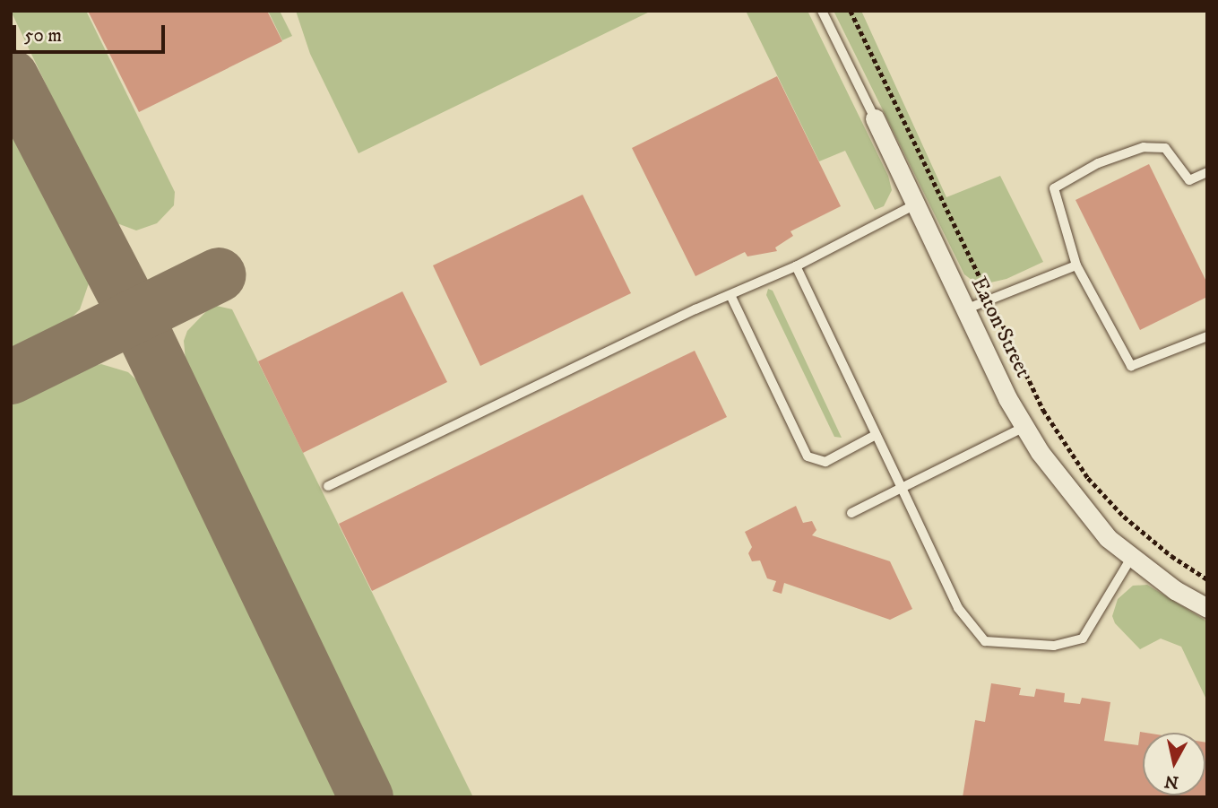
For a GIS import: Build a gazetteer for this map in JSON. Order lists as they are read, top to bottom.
{
  "streets": {
    "street": ["Eaton Street"]
  },
  "scale_bar": "50 m",
  "north": "bottom"
}
